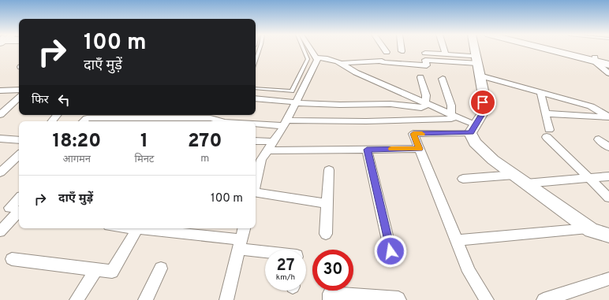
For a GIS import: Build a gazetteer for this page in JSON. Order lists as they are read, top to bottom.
{
  "page": {
    "turn": ["100 m", "दाएँ मुड़ें"],
    "then": "फिर",
    "eta": [
      "18:20",
      "आगमन",
      "1",
      "मिनट",
      "270",
      "m"
    ],
    "list": [
      {
        "name": "दाएँ मुड़ें",
        "value": "100 m"
      }
    ],
    "speed": "27 km/h",
    "limit": "30"
  }
}
